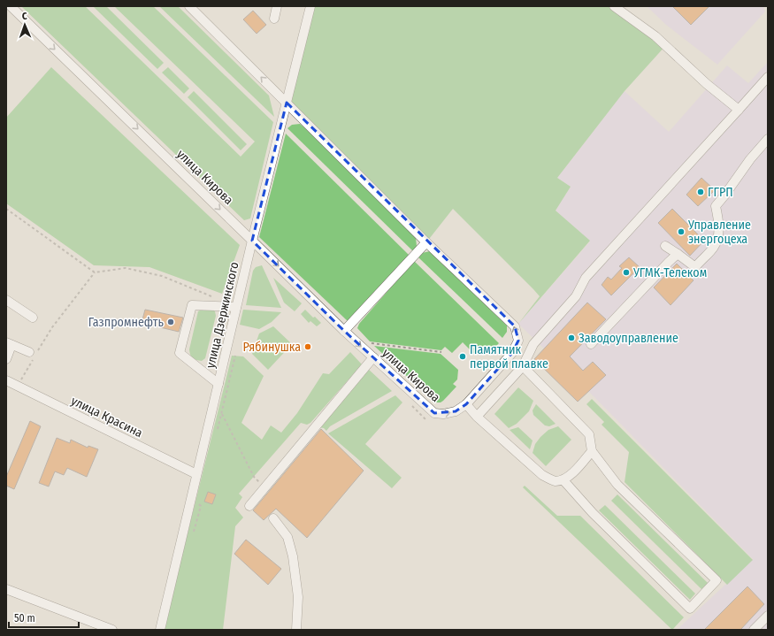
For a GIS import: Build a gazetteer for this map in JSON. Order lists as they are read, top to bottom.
{
  "streets": {
    "street": ["улица Кирова", "улица Дзержинского", "улица Красина"]
  },
  "crossings": [
    ["улица Кирова", "улица Дзержинского"],
    ["улица Дзержинского", "улица Красина"]
  ],
  "places": [
    "ГГРП",
    "Управление энергоцеха",
    "УГМК-Телеком",
    "Газпромнефть",
    "Заводоуправление",
    "Рябинушка",
    "Памятник первой плавке"
  ],
  "scale_bar": "50 m",
  "north": "top"
}
